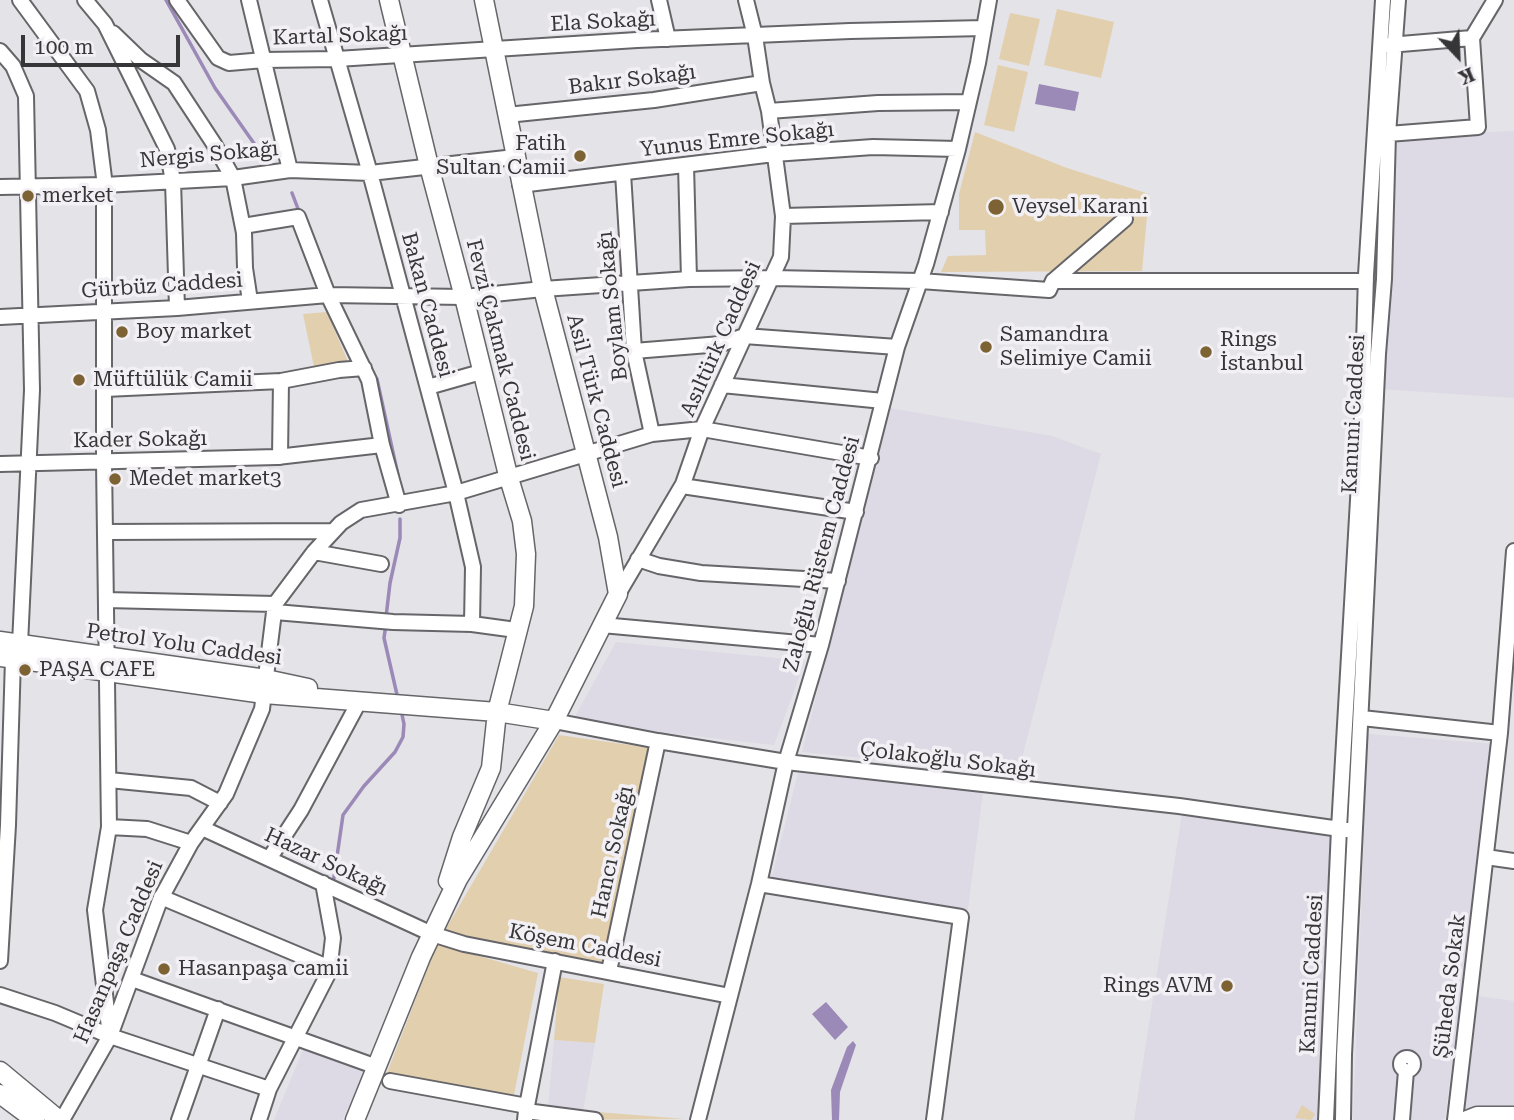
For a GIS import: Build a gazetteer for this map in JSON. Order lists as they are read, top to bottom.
{
  "streets": {
    "main road": ["Fevzi Çakmak Caddesi", "Asil Türk Caddesi", "Petrol Yolu Caddesi"],
    "street": [
      "Ela Sokağı",
      "Kartal Sokağı",
      "Bakır Sokağı",
      "Yunus Emre Sokağı",
      "Nergis Sokağı",
      "Gürbüz Caddesi",
      "Bakan Caddesi",
      "Boylam Sokağı",
      "Asıltürk Caddesi",
      "Kanuni Caddesi",
      "Kader Sokağı",
      "Zaloğlu Rüstem Caddesi",
      "Çolakoğlu Sokağı",
      "Hancı Sokağı",
      "Hazar Sokağı",
      "Köşem Caddesi",
      "Hasanpaşa Caddesi",
      "Şüheda Sokak"
    ]
  },
  "crossings": [
    ["Ela Sokağı", "Kartal Sokağı"],
    ["Ela Sokağı", "Asıltürk Caddesi"],
    ["Ela Sokağı", "Asil Türk Caddesi"],
    ["Ela Sokağı", "Zaloğlu Rüstem Caddesi"],
    ["Kartal Sokağı", "Nergis Sokağı"],
    ["Kartal Sokağı", "Bakan Caddesi"],
    ["Kartal Sokağı", "Fevzi Çakmak Caddesi"],
    ["Kartal Sokağı", "Asil Türk Caddesi"],
    ["Bakır Sokağı", "Asıltürk Caddesi"],
    ["Bakır Sokağı", "Asil Türk Caddesi"],
    ["Yunus Emre Sokağı", "Boylam Sokağı"],
    ["Yunus Emre Sokağı", "Asıltürk Caddesi"],
    ["Yunus Emre Sokağı", "Asil Türk Caddesi"],
    ["Yunus Emre Sokağı", "Zaloğlu Rüstem Caddesi"],
    ["Gürbüz Caddesi", "Bakan Caddesi"],
    ["Gürbüz Caddesi", "Boylam Sokağı"],
    ["Gürbüz Caddesi", "Asıltürk Caddesi"],
    ["Gürbüz Caddesi", "Fevzi Çakmak Caddesi"],
    ["Gürbüz Caddesi", "Asil Türk Caddesi"],
    ["Gürbüz Caddesi", "Zaloğlu Rüstem Caddesi"],
    ["Asıltürk Caddesi", "Asil Türk Caddesi"],
    ["Fevzi Çakmak Caddesi", "Petrol Yolu Caddesi"],
    ["Kanuni Caddesi", "Çolakoğlu Sokağı"],
    ["Zaloğlu Rüstem Caddesi", "Çolakoğlu Sokağı"],
    ["Zaloğlu Rüstem Caddesi", "Köşem Caddesi"],
    ["Petrol Yolu Caddesi", "Çolakoğlu Sokağı"],
    ["Petrol Yolu Caddesi", "Hasanpaşa Caddesi"],
    ["Çolakoğlu Sokağı", "Hancı Sokağı"],
    ["Hancı Sokağı", "Köşem Caddesi"],
    ["Hazar Sokağı", "Köşem Caddesi"],
    ["Hazar Sokağı", "Hasanpaşa Caddesi"]
  ],
  "places": [
    "Fatih Sultan Camii",
    "merket",
    "Veysel Karani",
    "Boy market",
    "Samandıra Selimiye Camii",
    "Rings İstanbul",
    "Müftülük Camii",
    "Medet market3",
    "PAŞA CAFE",
    "Hasanpaşa camii",
    "Rings AVM"
  ],
  "scale_bar": "100 m",
  "north": "bottom right"
}
